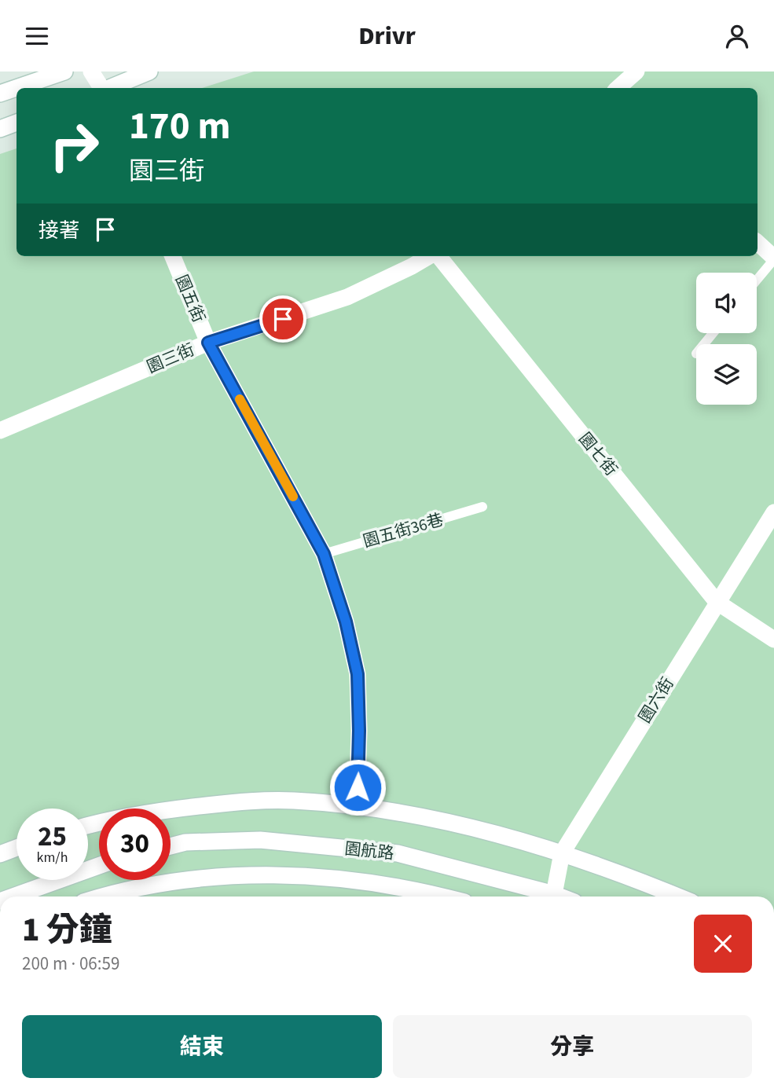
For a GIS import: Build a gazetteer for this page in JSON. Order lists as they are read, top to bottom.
{
  "streets": {
    "street": [
      "園五街",
      "園三街",
      "園七街",
      "園六街",
      "園航路"
    ],
    "lane": ["園五街36巷"]
  },
  "crossings": [
    ["園五街", "園三街"],
    ["園五街", "園五街36巷"],
    ["園七街", "園六街"],
    ["園六街", "園航路"]
  ],
  "page": {
    "header": "Drivr",
    "turn": ["170 m", "園三街"],
    "then": "接著",
    "speed": "25 km/h",
    "limit": "30",
    "heading": ["1 分鐘", "200 m · 06:59"],
    "buttons": ["結束", "分享"]
  }
}
